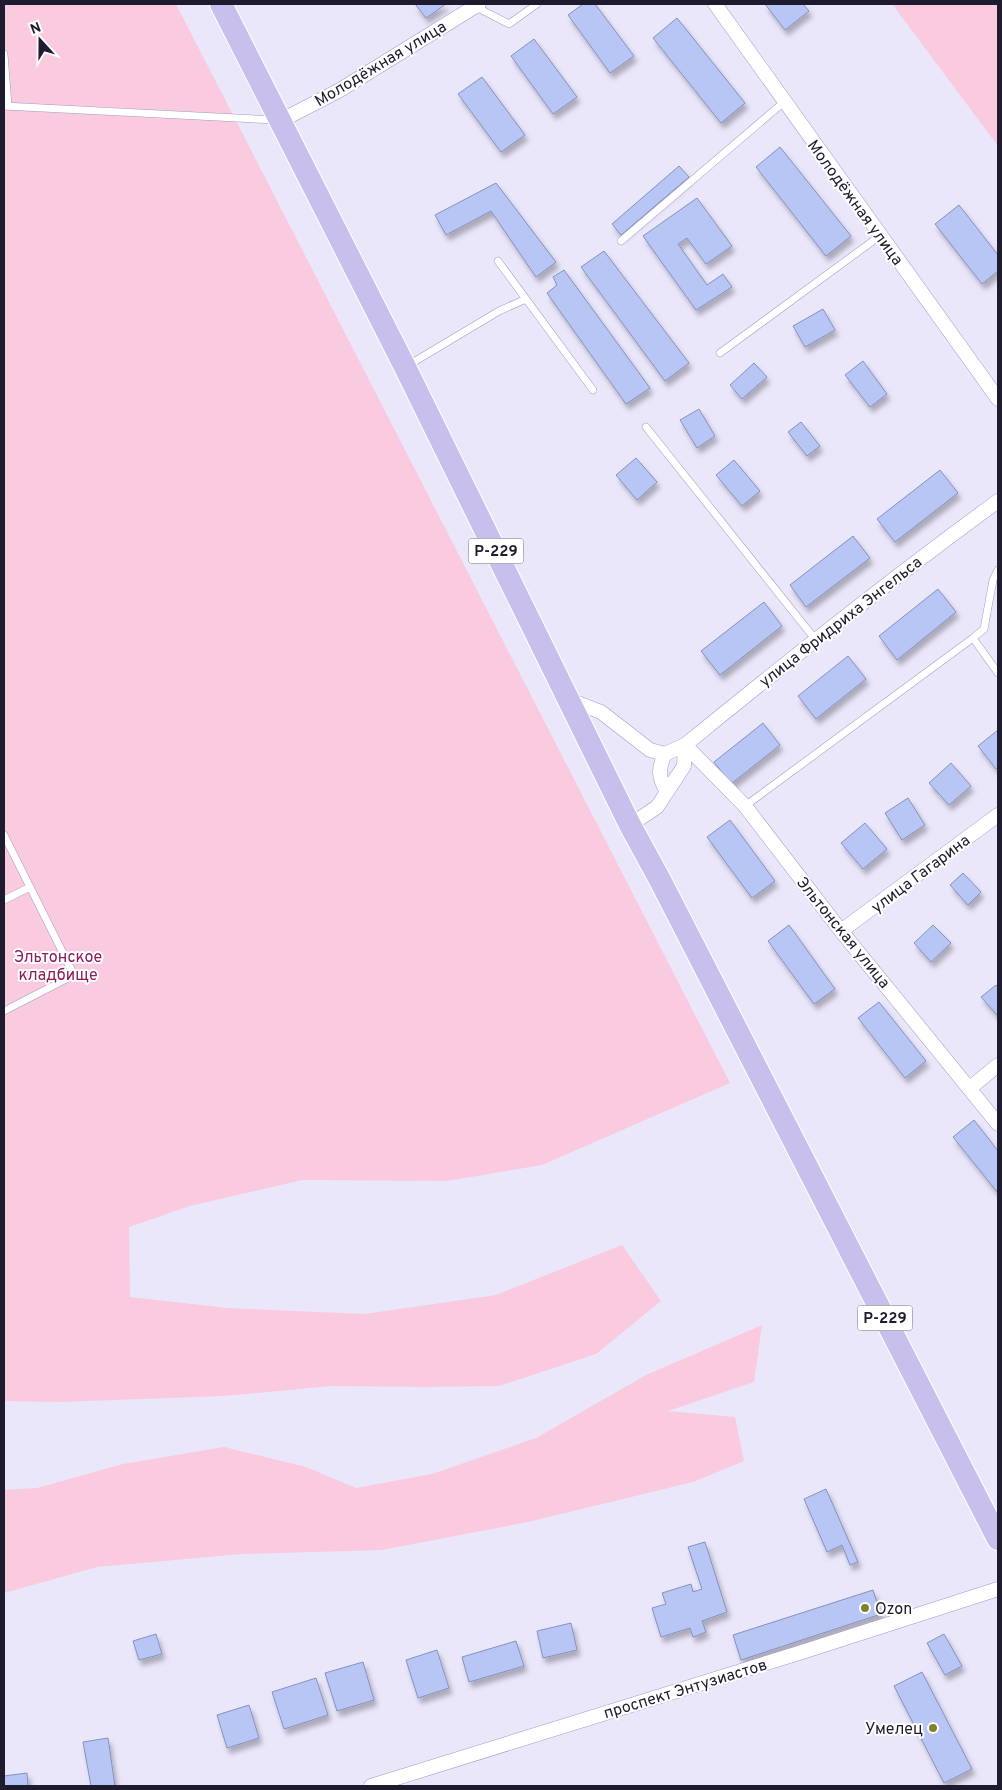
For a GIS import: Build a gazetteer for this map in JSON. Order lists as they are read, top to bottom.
{
  "streets": {
    "main road": ["Р-229"],
    "street": [
      "Молодёжная улица",
      "улица Фридриха Энгельса",
      "улица Гагарина",
      "Эльтонская улица",
      "проспект Энтузиастов"
    ]
  },
  "crossings": [
    ["Молодёжная улица", "Р-229"],
    ["улица Фридриха Энгельса", "Эльтонская улица"],
    ["улица Гагарина", "Эльтонская улица"]
  ],
  "parks": ["Эльтонское кладбище"],
  "places": ["Ozon", "Умелец"],
  "north": "top"
}
